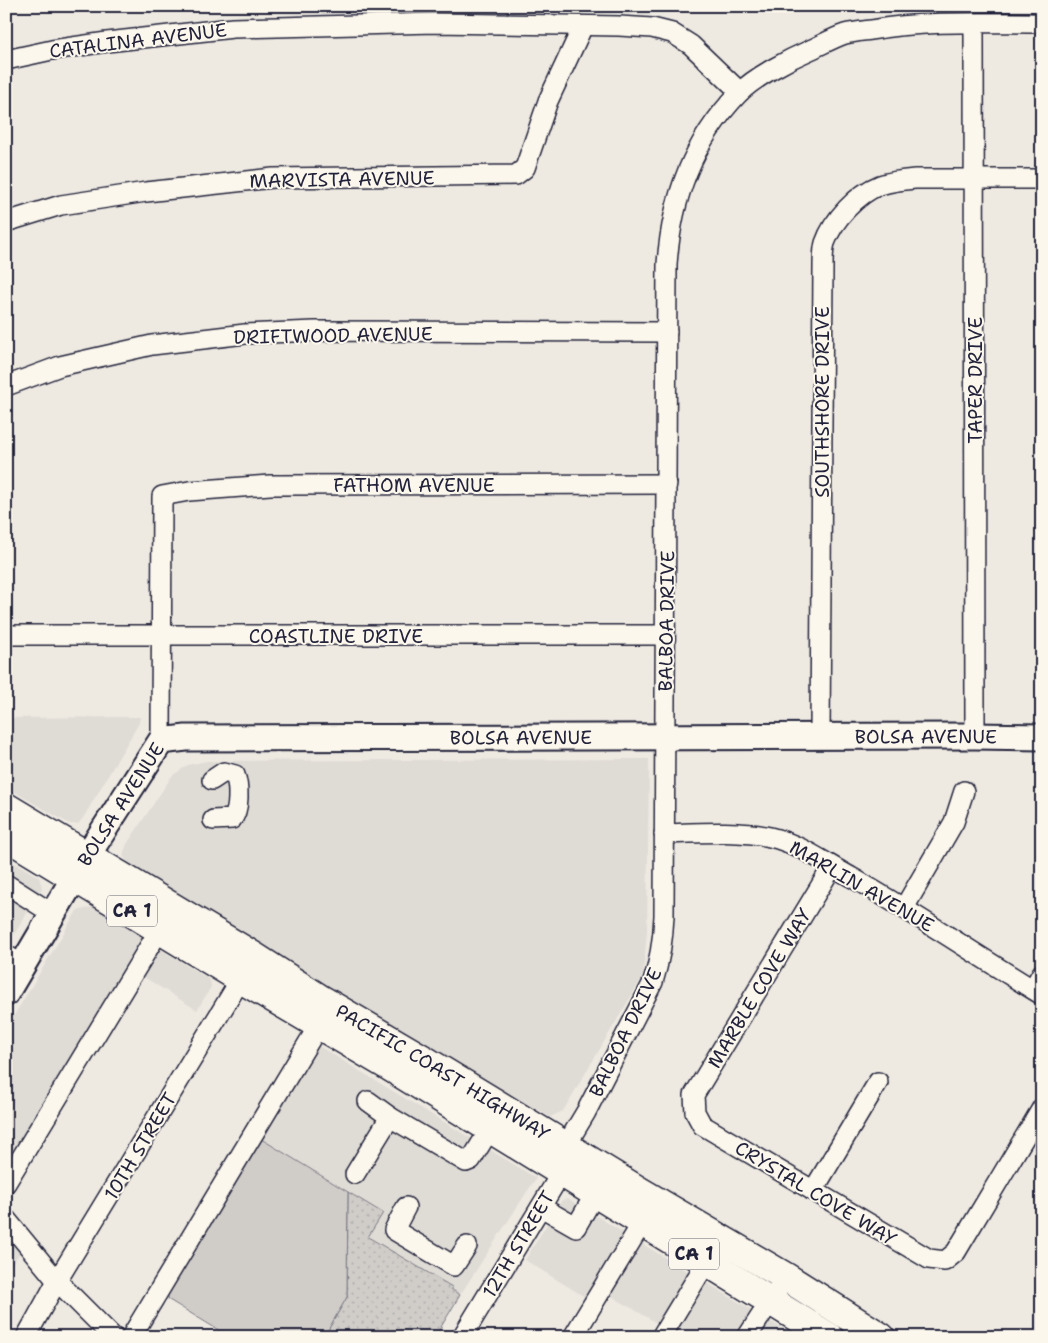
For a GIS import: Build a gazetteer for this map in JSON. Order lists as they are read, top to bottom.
{
  "streets": {
    "highway": ["CA 1", "PACIFIC COAST HIGHWAY"],
    "main road": ["BOLSA AVENUE"],
    "street": [
      "CATALINA AVENUE",
      "MARVISTA AVENUE",
      "DRIFTWOOD AVENUE",
      "TAPER DRIVE",
      "SOUTHSHORE DRIVE",
      "FATHOM AVENUE",
      "BALBOA DRIVE",
      "COASTLINE DRIVE",
      "MARLIN AVENUE",
      "MARBLE COVE WAY",
      "10TH STREET",
      "CRYSTAL COVE WAY",
      "12TH STREET"
    ]
  },
  "crossings": [
    ["CATALINA AVENUE", "MARVISTA AVENUE"],
    ["CATALINA AVENUE", "BALBOA DRIVE"],
    ["DRIFTWOOD AVENUE", "BALBOA DRIVE"],
    ["TAPER DRIVE", "SOUTHSHORE DRIVE"],
    ["TAPER DRIVE", "BOLSA AVENUE"],
    ["SOUTHSHORE DRIVE", "BOLSA AVENUE"],
    ["FATHOM AVENUE", "BALBOA DRIVE"],
    ["FATHOM AVENUE", "COASTLINE DRIVE"],
    ["BALBOA DRIVE", "COASTLINE DRIVE"],
    ["BALBOA DRIVE", "BOLSA AVENUE"],
    ["BALBOA DRIVE", "MARLIN AVENUE"],
    ["BALBOA DRIVE", "PACIFIC COAST HIGHWAY"],
    ["BALBOA DRIVE", "12TH STREET"],
    ["BOLSA AVENUE", "PACIFIC COAST HIGHWAY"],
    ["MARLIN AVENUE", "MARBLE COVE WAY"],
    ["MARBLE COVE WAY", "CRYSTAL COVE WAY"],
    ["PACIFIC COAST HIGHWAY", "10TH STREET"],
    ["PACIFIC COAST HIGHWAY", "12TH STREET"]
  ]
}
